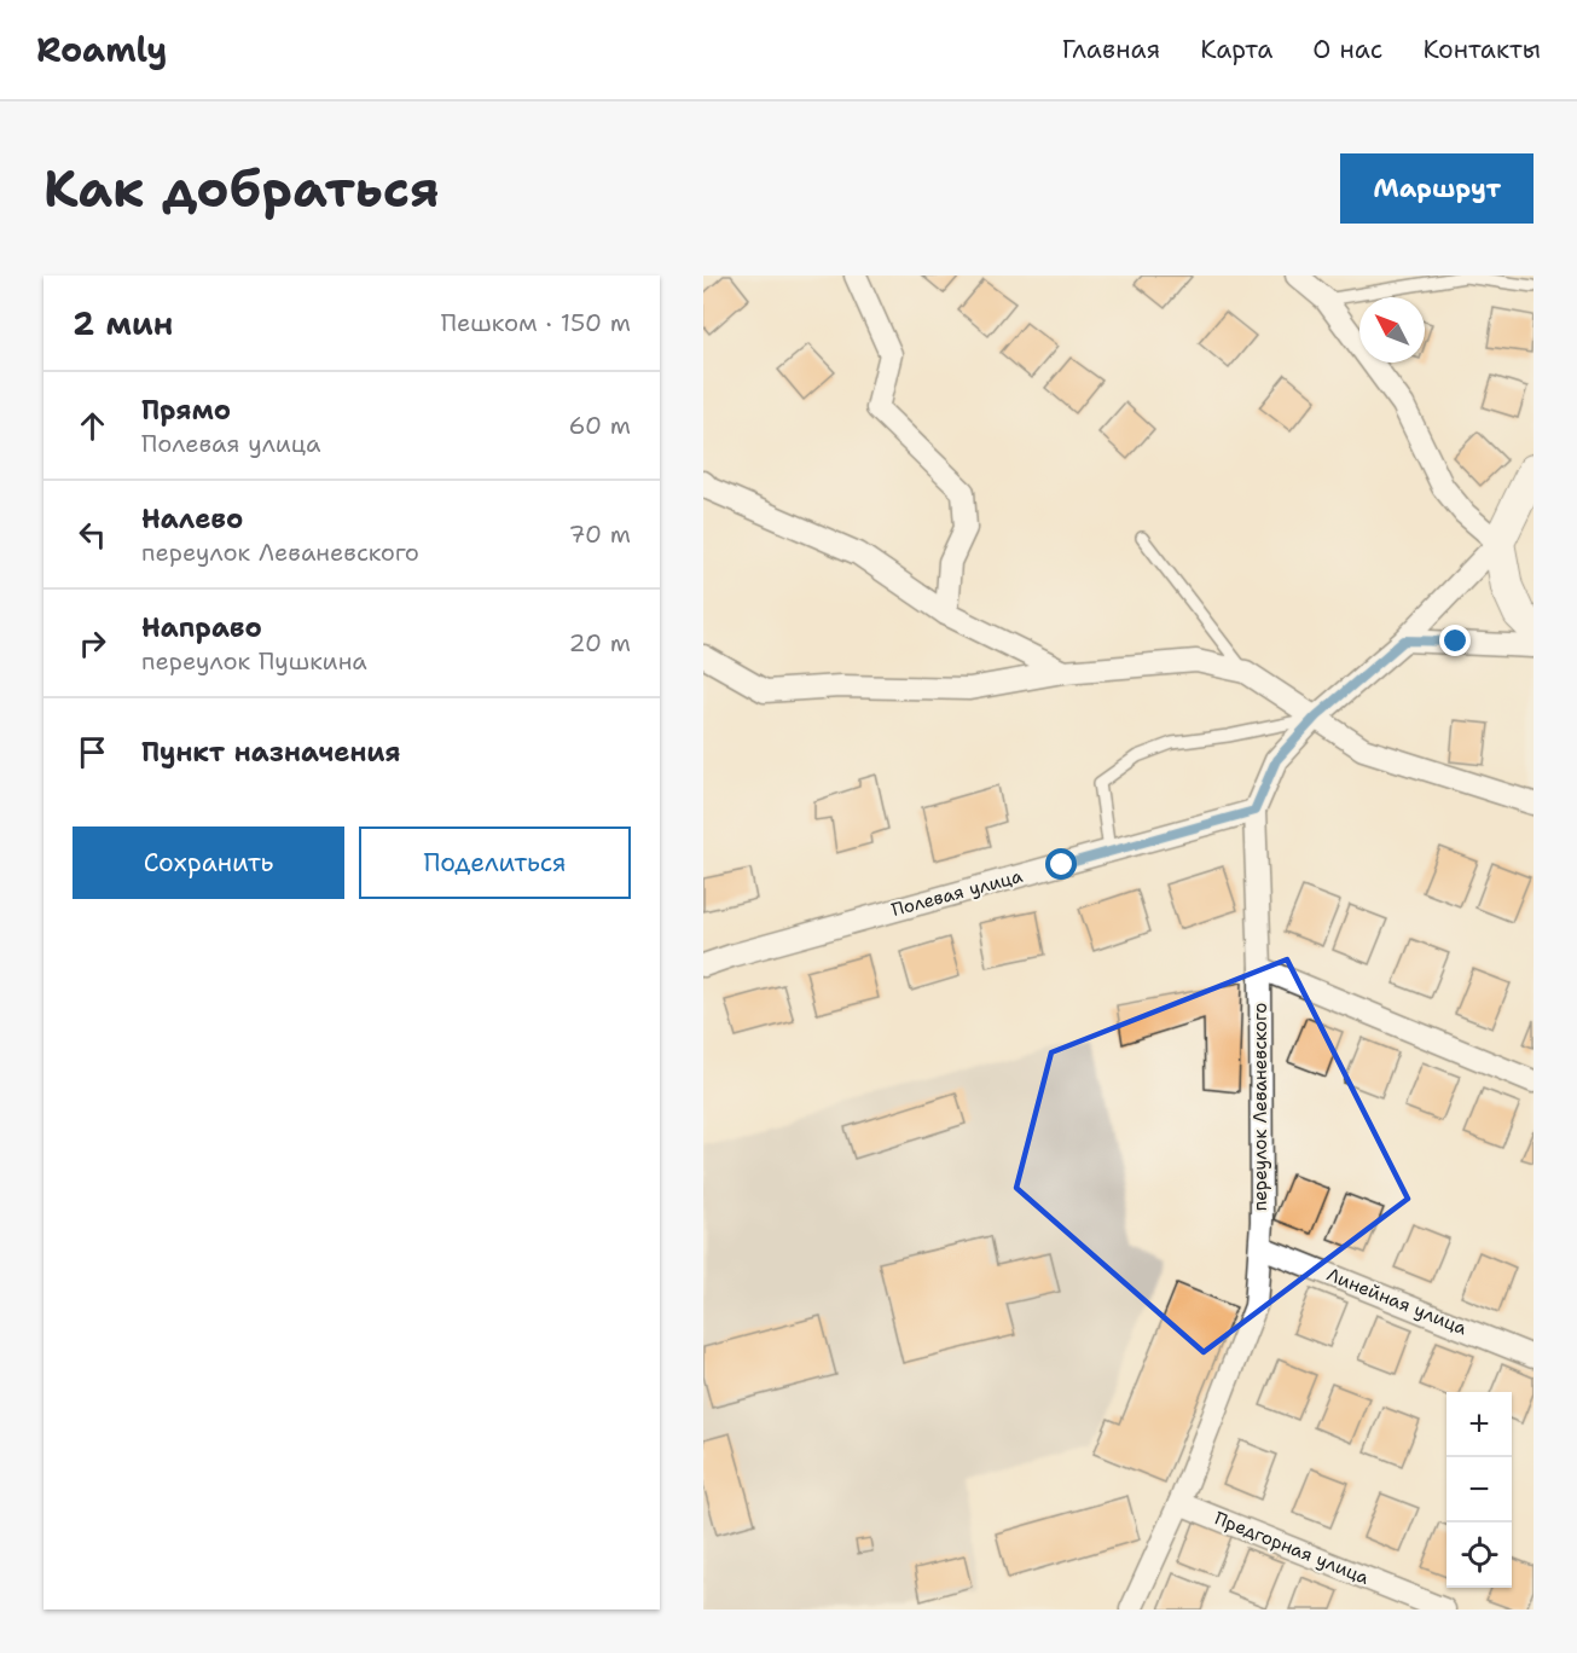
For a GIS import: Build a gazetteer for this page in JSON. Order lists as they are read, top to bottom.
{
  "streets": {
    "street": [
      "Полевая улица",
      "переулок Леваневского",
      "Линейная улица",
      "Предгорная улица"
    ]
  },
  "crossings": [
    ["Полевая улица", "переулок Леваневского"],
    ["переулок Леваневского", "Линейная улица"],
    ["переулок Леваневского", "Предгорная улица"]
  ],
  "north": "top left",
  "page": {
    "header": "Roamly",
    "nav": [
      "Главная",
      "Карта",
      "О нас",
      "Контакты"
    ],
    "buttons": [
      "Маршрут",
      ["Сохранить", "Поделиться"]
    ],
    "title": "Как добраться",
    "heading": ["2 мин", "Пешком · 150 m"],
    "list": [
      ["Прямо", "Полевая улица", "60 m"],
      ["Налево", "переулок Леваневского", "70 m"],
      ["Направо", "переулок Пушкина", "20 m"],
      "Пункт назначения"
    ],
    "map_buttons": ["+", "−"]
  }
}
